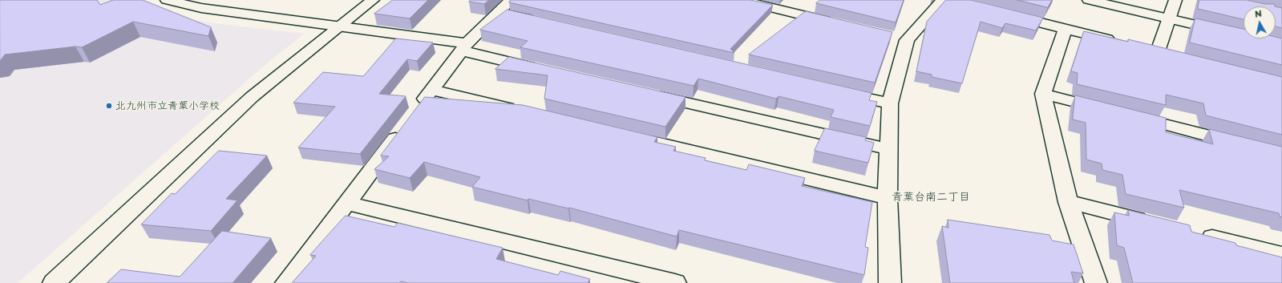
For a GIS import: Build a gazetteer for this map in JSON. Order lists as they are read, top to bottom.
{
  "districts": ["青葉台南二丁目"],
  "places": ["北九州市立青葉小学校"],
  "north": "top"
}
